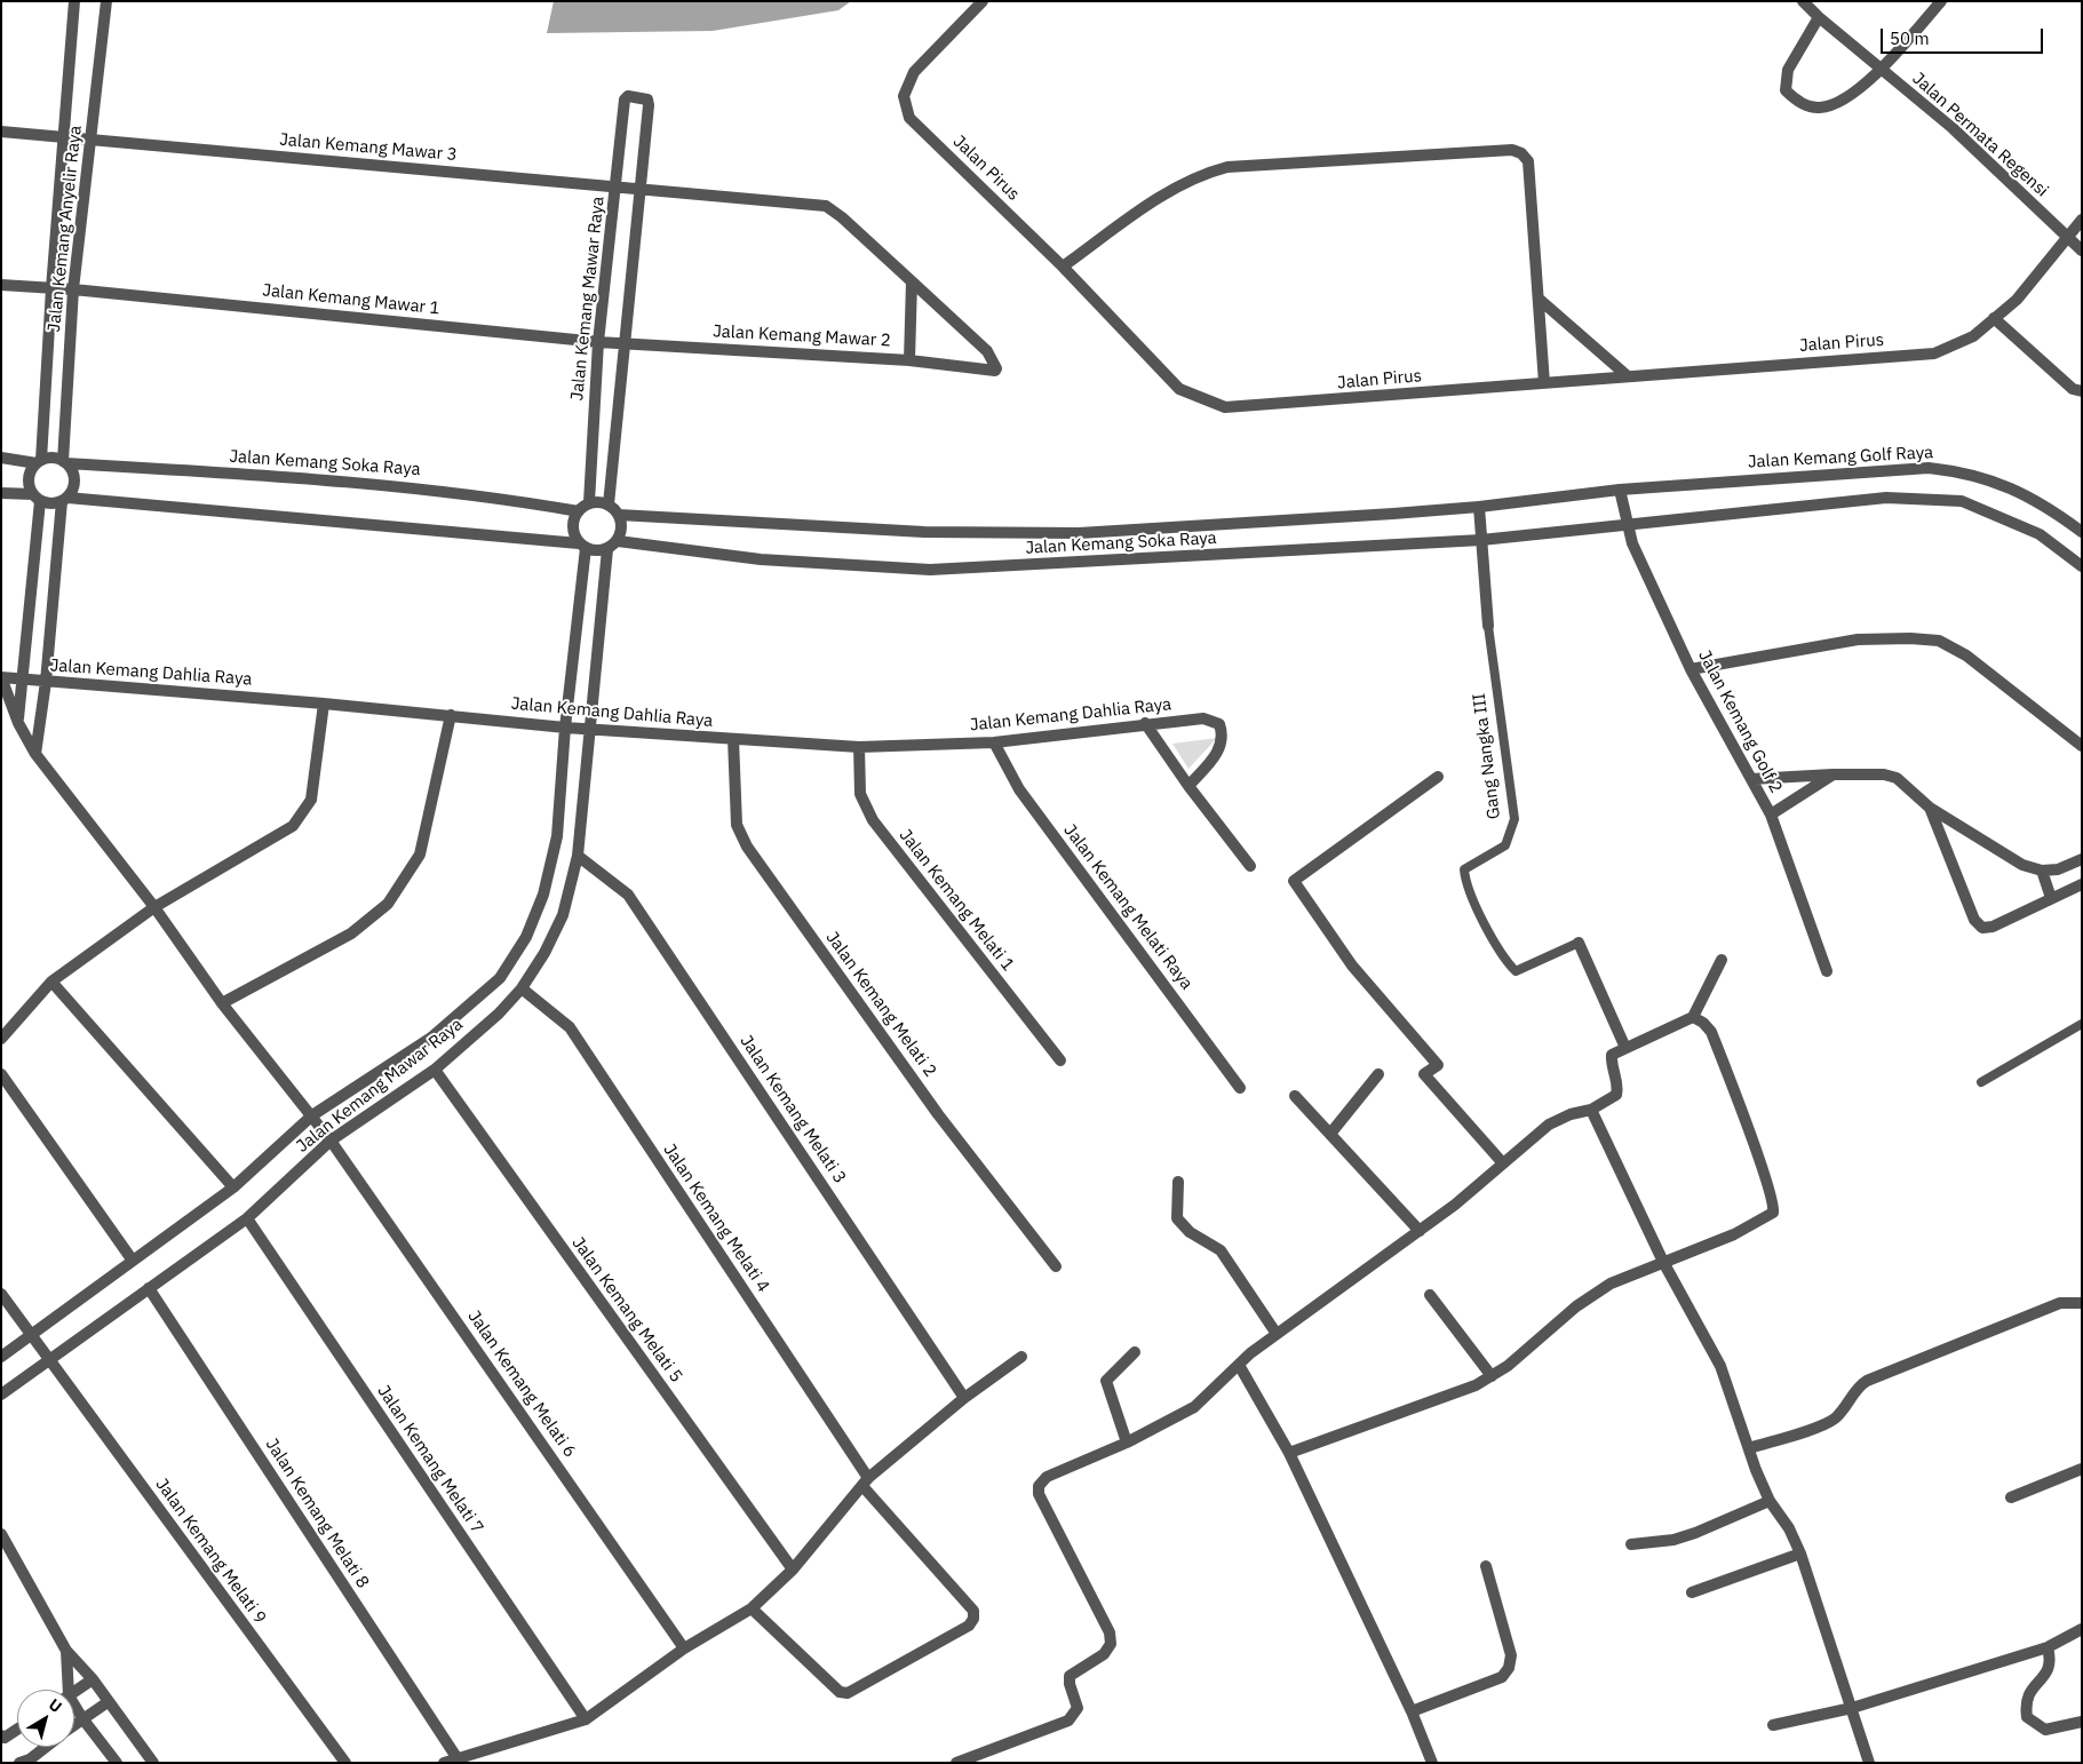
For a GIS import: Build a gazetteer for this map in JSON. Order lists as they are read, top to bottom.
{
  "streets": {
    "street": [
      "Jalan Permata Regensi",
      "Jalan Kemang Mawar 3",
      "Jalan Pirus",
      "Jalan Kemang Anyelir Raya",
      "Jalan Kemang Mawar Raya",
      "Jalan Kemang Mawar 1",
      "Jalan Kemang Mawar 2",
      "Jalan Kemang Golf Raya",
      "Jalan Kemang Soka Raya",
      "Jalan Kemang Dahlia Raya",
      "Jalan Kemang Golf 2",
      "Gang Nangka III",
      "Jalan Kemang Melati 1",
      "Jalan Kemang Melati Raya",
      "Jalan Kemang Melati 2",
      "Jalan Kemang Melati 3",
      "Jalan Kemang Melati 4",
      "Jalan Kemang Melati 5",
      "Jalan Kemang Melati 6",
      "Jalan Kemang Melati 7",
      "Jalan Kemang Melati 8",
      "Jalan Kemang Melati 9"
    ]
  },
  "crossings": [
    ["Jalan Permata Regensi", "Jalan Pirus"],
    ["Jalan Kemang Mawar 3", "Jalan Kemang Anyelir Raya"],
    ["Jalan Kemang Mawar 3", "Jalan Kemang Mawar Raya"],
    ["Jalan Kemang Anyelir Raya", "Jalan Kemang Mawar 1"],
    ["Jalan Kemang Anyelir Raya", "Jalan Kemang Soka Raya"],
    ["Jalan Kemang Mawar Raya", "Jalan Kemang Mawar 1"],
    ["Jalan Kemang Mawar Raya", "Jalan Kemang Soka Raya"],
    ["Jalan Kemang Mawar Raya", "Jalan Kemang Dahlia Raya"],
    ["Jalan Kemang Mawar Raya", "Jalan Kemang Melati 3"],
    ["Jalan Kemang Mawar Raya", "Jalan Kemang Melati 4"],
    ["Jalan Kemang Mawar Raya", "Jalan Kemang Melati 5"],
    ["Jalan Kemang Mawar Raya", "Jalan Kemang Melati 6"],
    ["Jalan Kemang Mawar Raya", "Jalan Kemang Melati 7"],
    ["Jalan Kemang Mawar Raya", "Jalan Kemang Melati 8"],
    ["Jalan Kemang Mawar Raya", "Jalan Kemang Melati 9"],
    ["Jalan Kemang Mawar 1", "Jalan Kemang Mawar 2"],
    ["Jalan Kemang Golf Raya", "Jalan Kemang Soka Raya"],
    ["Jalan Kemang Golf Raya", "Jalan Kemang Golf 2"],
    ["Jalan Kemang Soka Raya", "Jalan Kemang Golf 2"],
    ["Jalan Kemang Dahlia Raya", "Jalan Kemang Melati 1"],
    ["Jalan Kemang Dahlia Raya", "Jalan Kemang Melati Raya"],
    ["Jalan Kemang Dahlia Raya", "Jalan Kemang Melati 2"],
    ["Jalan Kemang Dahlia Raya", "Jalan Kemang Melati 6"]
  ],
  "scale_bar": "50 m",
  "north": "top right"
}
